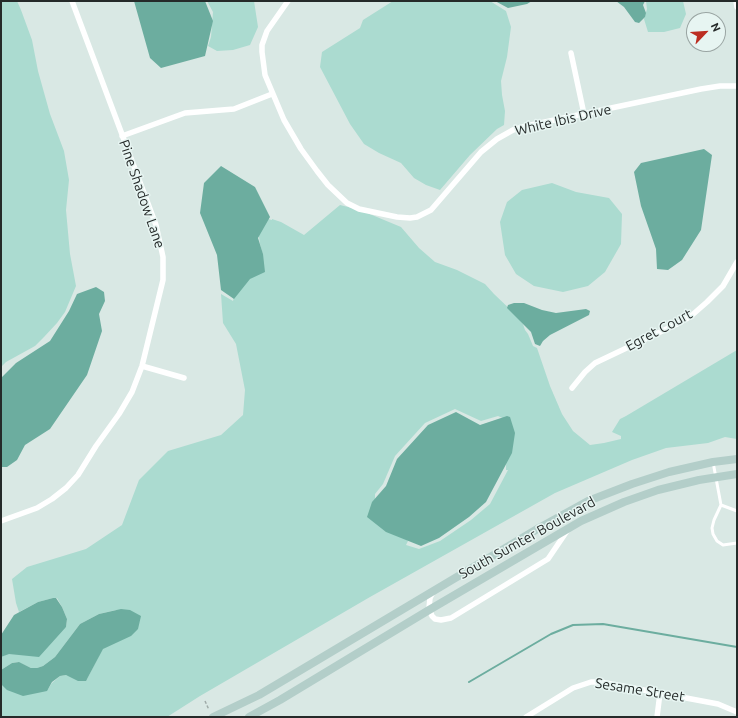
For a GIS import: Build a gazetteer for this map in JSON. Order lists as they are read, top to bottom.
{
  "streets": {
    "main road": ["South Sumter Boulevard"],
    "street": [
      "White Ibis Drive",
      "Pine Shadow Lane",
      "Egret Court",
      "Sesame Street"
    ]
  },
  "north": "top right"
}
